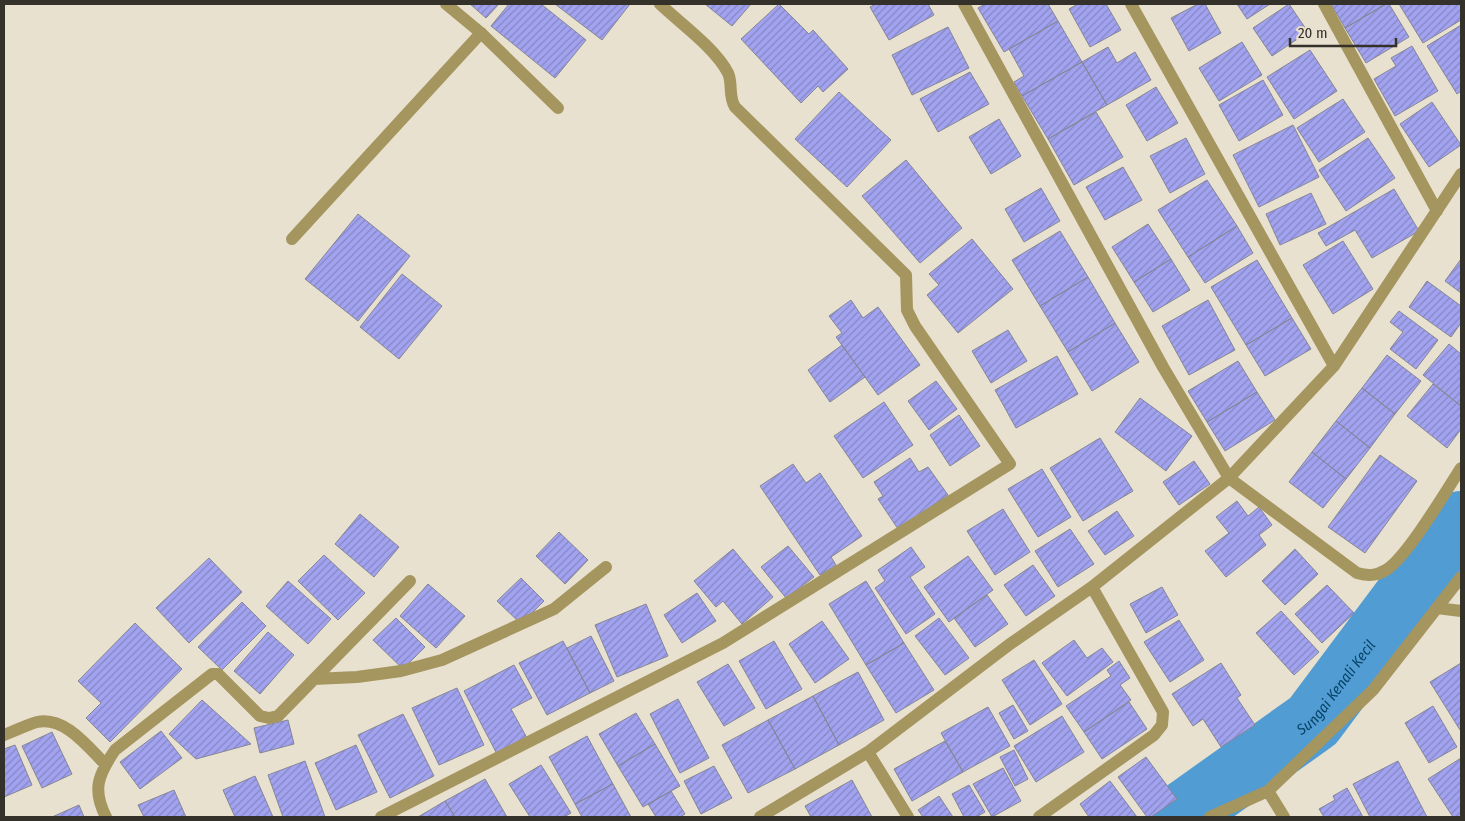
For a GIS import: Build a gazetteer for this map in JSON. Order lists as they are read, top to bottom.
{
  "water": ["Sungai Kenali Kecil"],
  "scale_bar": "20 m"
}
